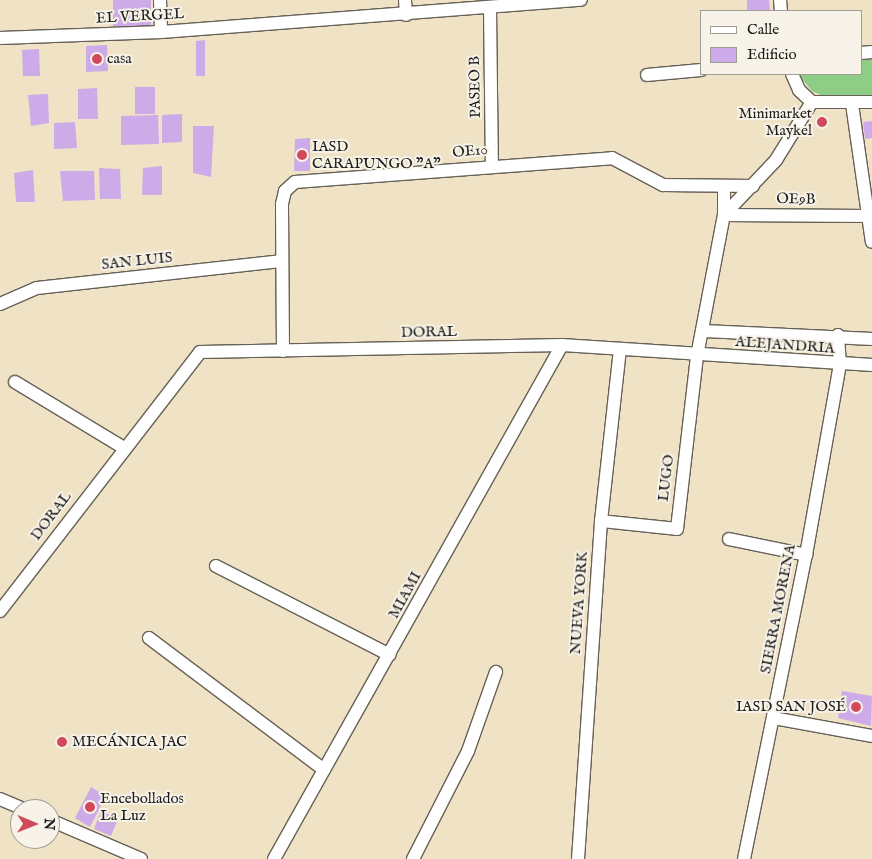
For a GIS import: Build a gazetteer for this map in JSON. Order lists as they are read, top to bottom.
{
  "streets": {
    "street": [
      "EL VERGEL",
      "PASEO B",
      "OE10",
      "OE9B",
      "SAN LUIS",
      "DORAL",
      "ALEJANDRIA",
      "LUGO",
      "MIAMI",
      "NUEVA YORK",
      "SIERRA MORENA"
    ]
  },
  "crossings": [
    ["EL VERGEL", "PASEO B"],
    ["PASEO B", "OE10"],
    ["OE10", "SAN LUIS"],
    ["OE10", "DORAL"],
    ["DORAL", "ALEJANDRIA"],
    ["DORAL", "LUGO"],
    ["DORAL", "MIAMI"],
    ["DORAL", "NUEVA YORK"],
    ["ALEJANDRIA", "LUGO"],
    ["ALEJANDRIA", "SIERRA MORENA"],
    ["LUGO", "NUEVA YORK"]
  ],
  "places": [
    "casa",
    "Minimarket Maykel",
    "IASD CARAPUNGO \"A\"",
    "IASD SAN JOSÉ",
    "MECÁNICA JAC",
    "Encebollados La Luz"
  ],
  "legend": ["Calle", "Edificio"],
  "north": "right"
}
